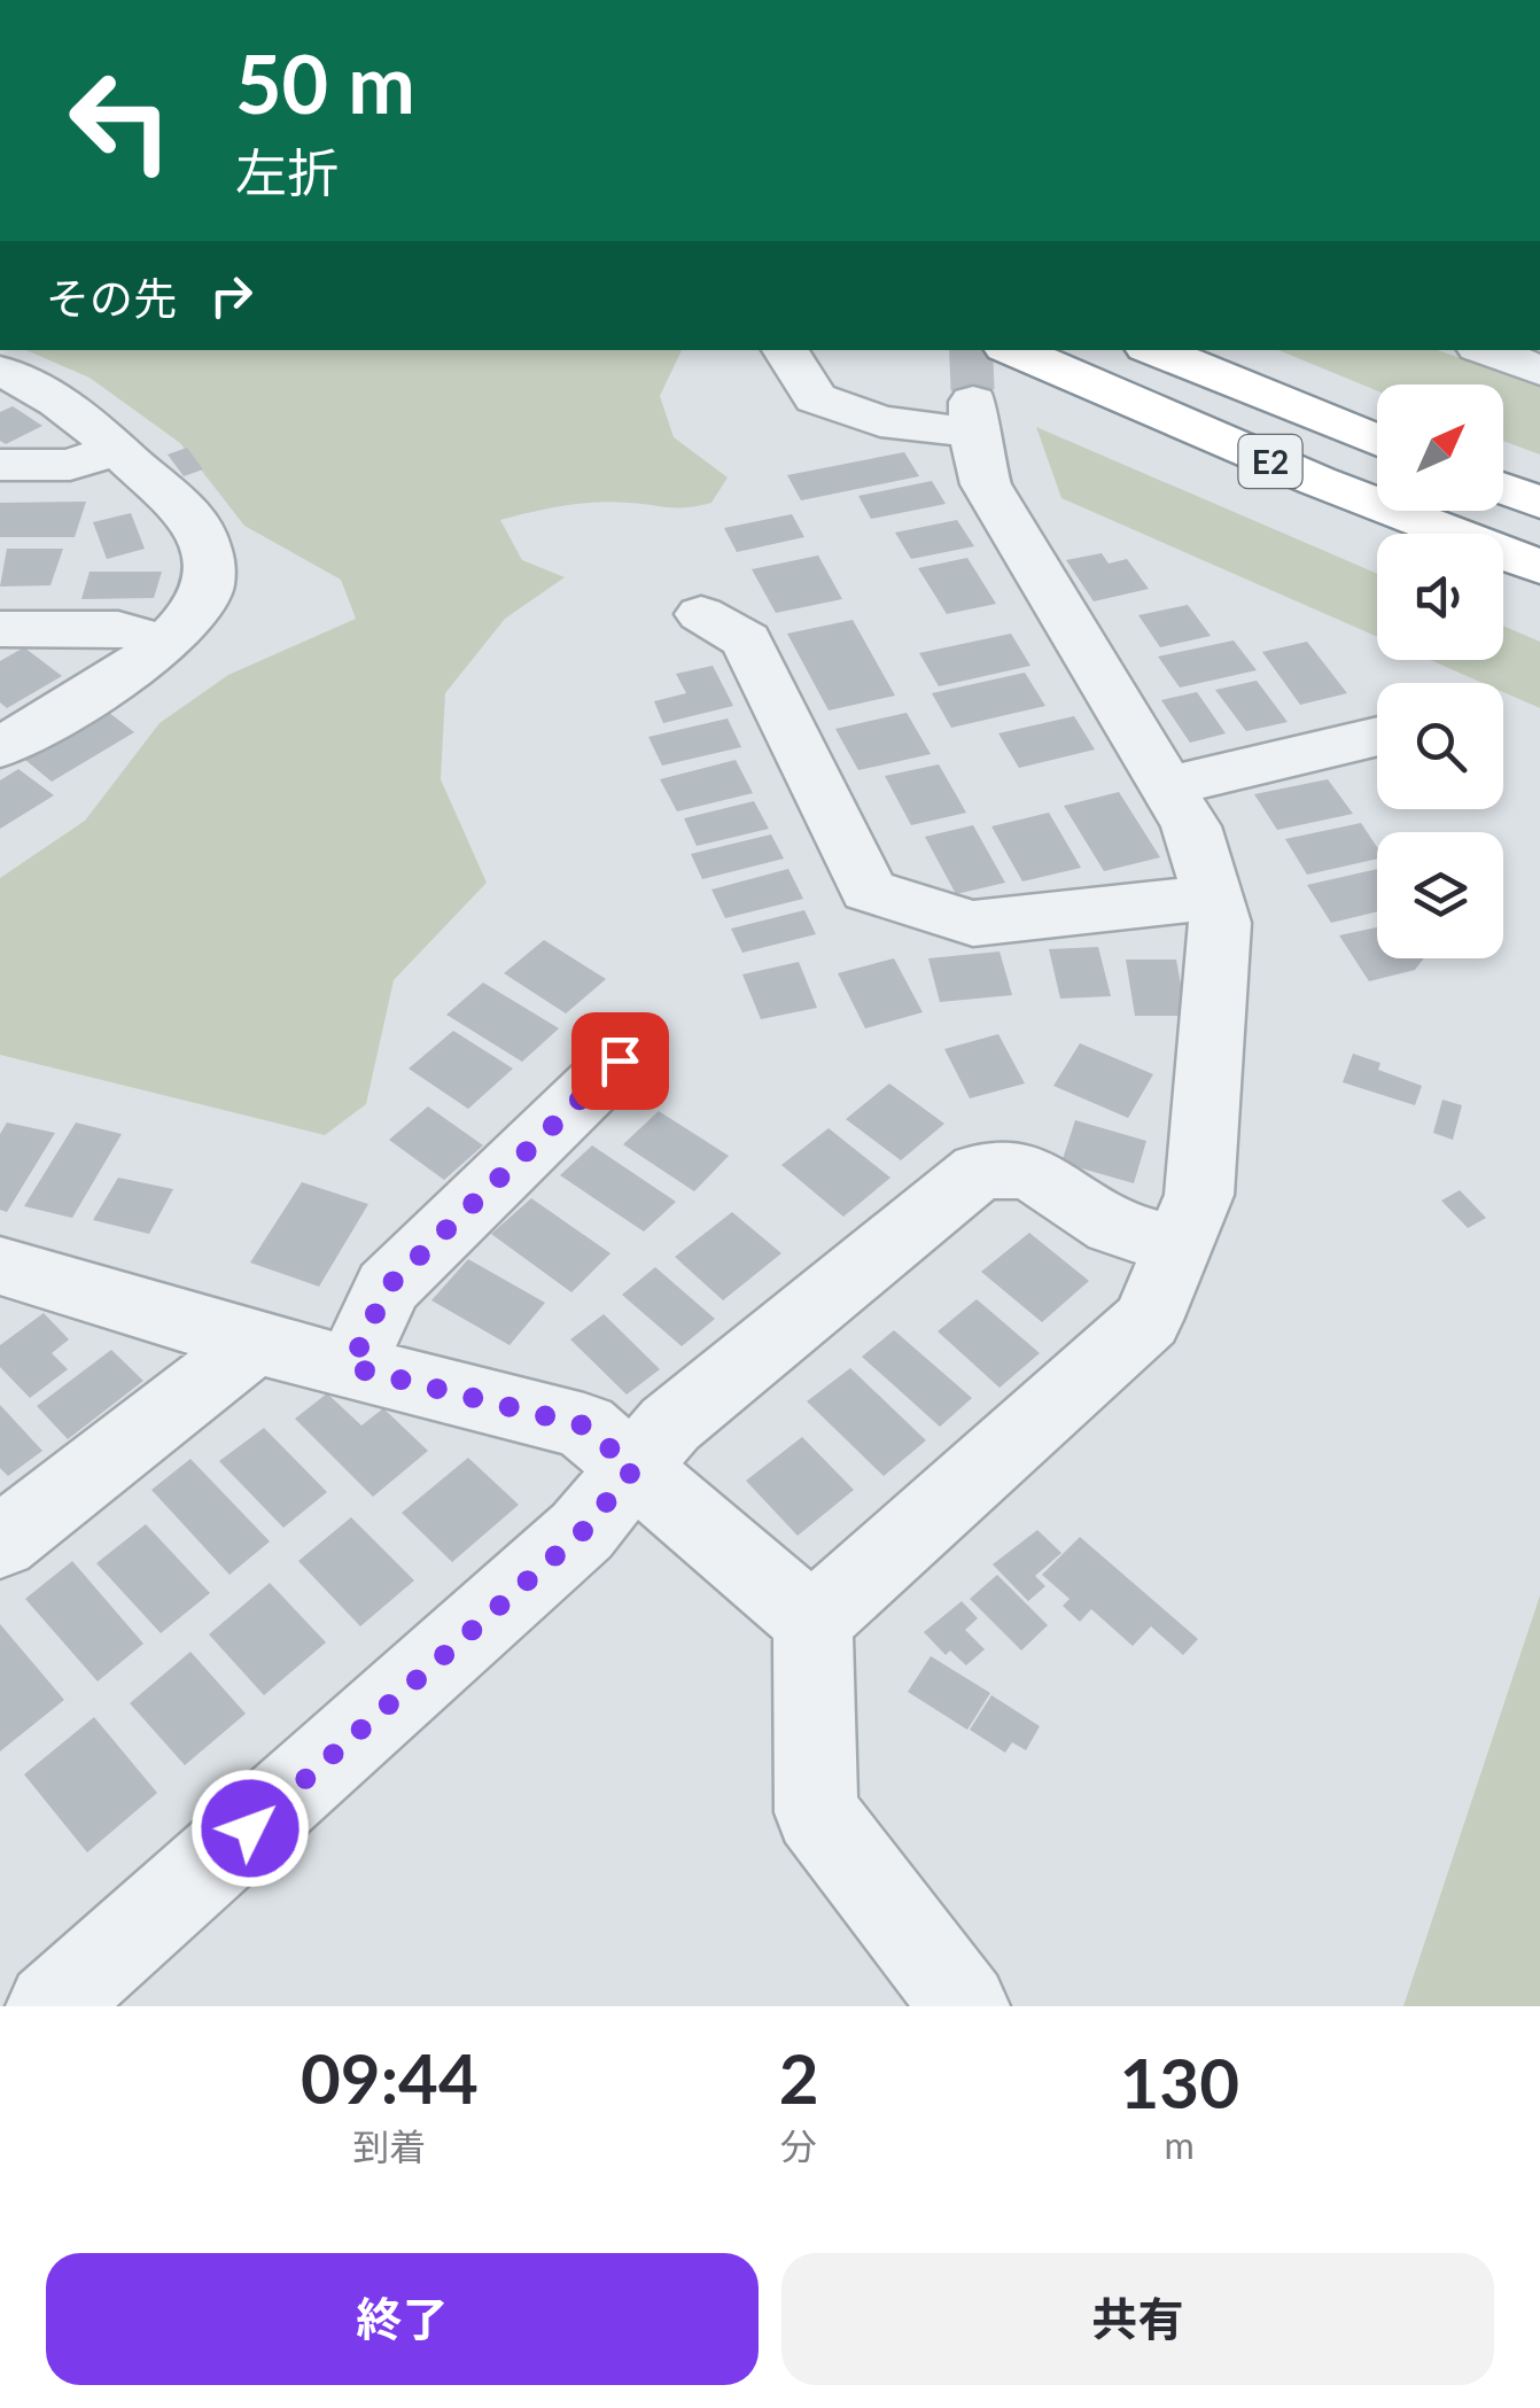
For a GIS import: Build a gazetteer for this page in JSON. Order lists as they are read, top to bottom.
{
  "streets": {
    "highway": ["E2"]
  },
  "north": "top right",
  "page": {
    "turn": ["50 m", "左折"],
    "then": "その先",
    "eta": [
      "09:44",
      "到着",
      "2",
      "分",
      "130",
      "m"
    ],
    "buttons": ["終了", "共有"]
  }
}
